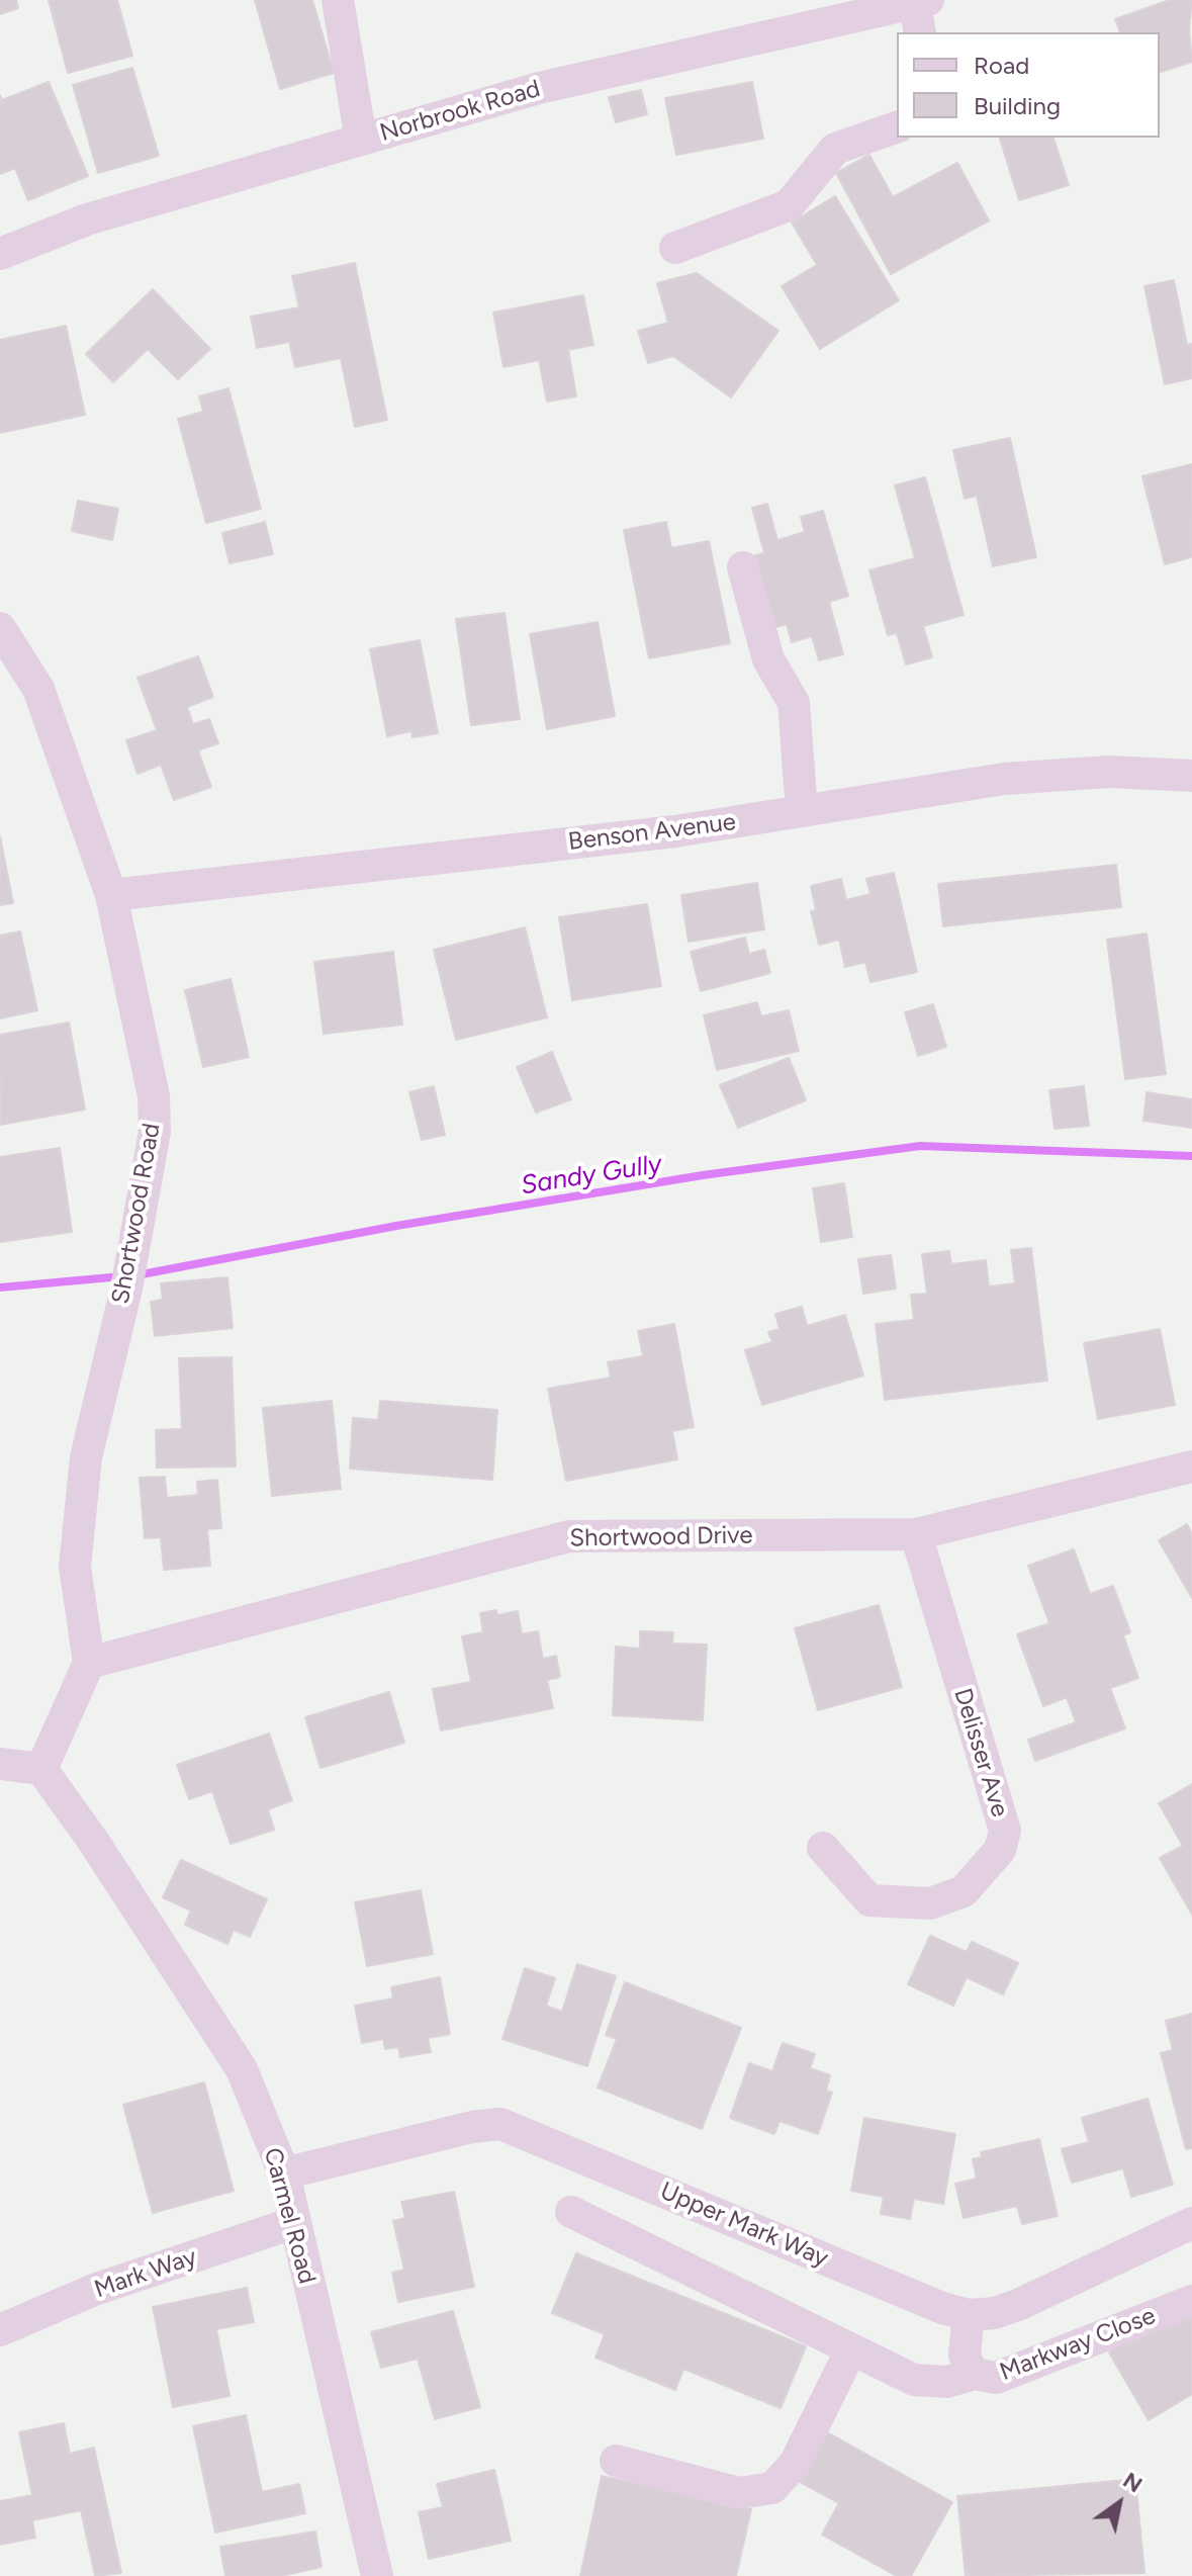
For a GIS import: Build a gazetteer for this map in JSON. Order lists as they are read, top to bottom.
{
  "streets": {
    "street": [
      "Norbrook Road",
      "Benson Avenue",
      "Shortwood Road",
      "Shortwood Drive",
      "Delisser Ave",
      "Carmel Road",
      "Upper Mark Way",
      "Mark Way",
      "Markway Close"
    ]
  },
  "crossings": [
    ["Benson Avenue", "Shortwood Road"],
    ["Shortwood Road", "Shortwood Drive"],
    ["Shortwood Drive", "Delisser Ave"],
    ["Carmel Road", "Upper Mark Way"],
    ["Carmel Road", "Mark Way"],
    ["Upper Mark Way", "Markway Close"]
  ],
  "water": ["Sandy Gully"],
  "legend": ["Road", "Building"],
  "north": "top right"
}
